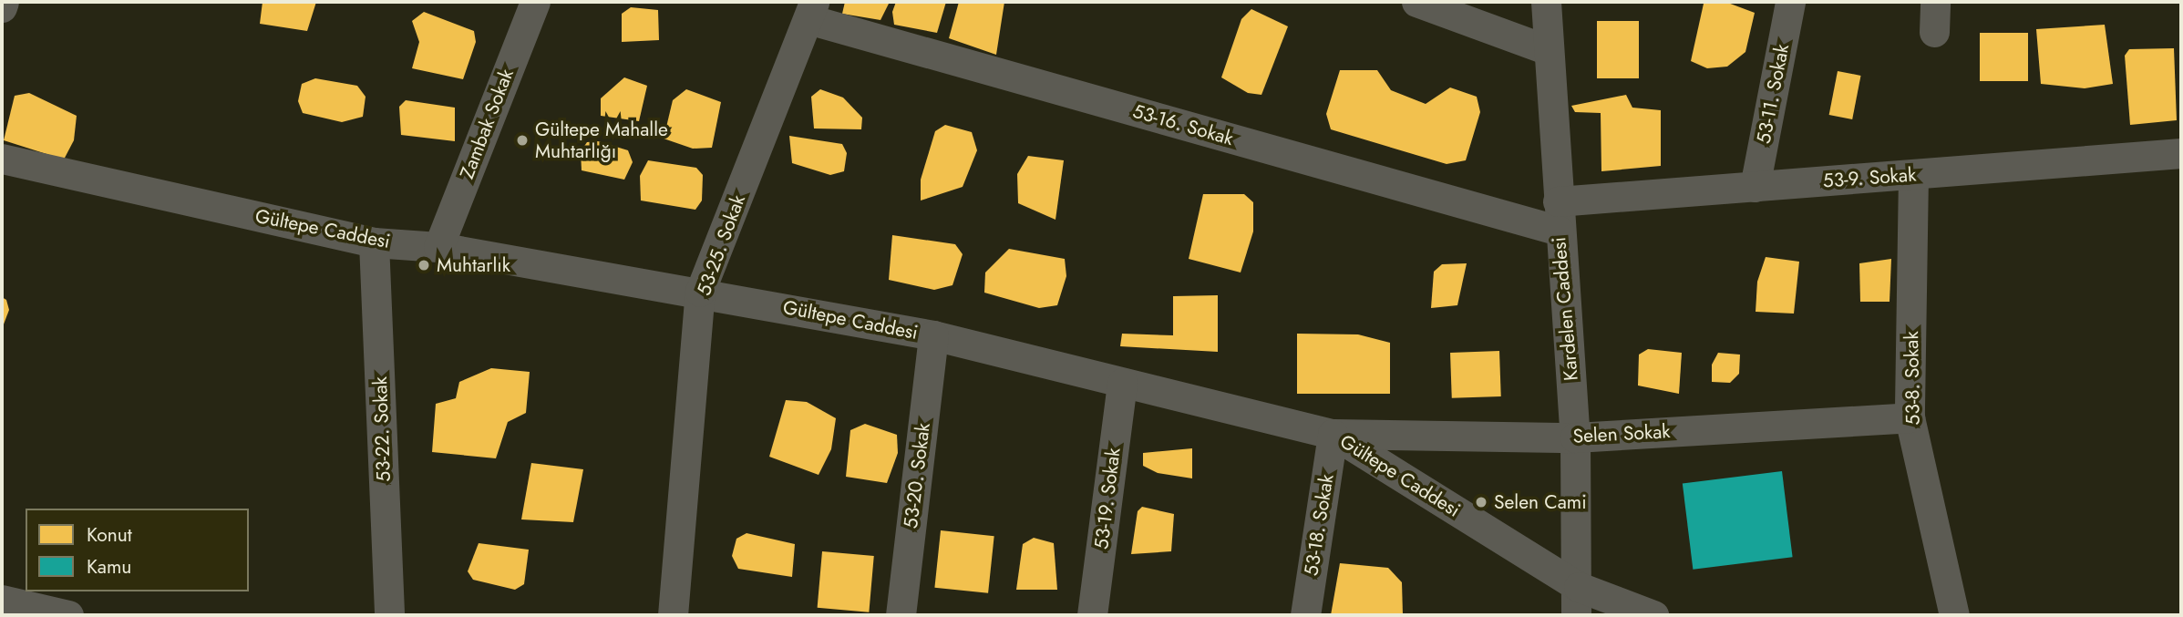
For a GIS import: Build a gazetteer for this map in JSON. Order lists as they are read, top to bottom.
{
  "streets": {
    "street": [
      "53-11. Sokak",
      "Zambak Sokak",
      "53-16. Sokak",
      "53-9. Sokak",
      "Gültepe Caddesi",
      "53-25. Sokak",
      "Kardelen Caddesi",
      "53-8. Sokak",
      "53-22. Sokak",
      "Selen Sokak",
      "53-20. Sokak",
      "53-19. Sokak",
      "53-18. Sokak"
    ]
  },
  "crossings": [
    ["53-11. Sokak", "53-9. Sokak"],
    ["Zambak Sokak", "Gültepe Caddesi"],
    ["53-16. Sokak", "53-9. Sokak"],
    ["53-16. Sokak", "53-25. Sokak"],
    ["53-16. Sokak", "Kardelen Caddesi"],
    ["53-9. Sokak", "Kardelen Caddesi"],
    ["53-9. Sokak", "53-8. Sokak"],
    ["Gültepe Caddesi", "53-25. Sokak"],
    ["Gültepe Caddesi", "Kardelen Caddesi"],
    ["Gültepe Caddesi", "53-22. Sokak"],
    ["Gültepe Caddesi", "Selen Sokak"],
    ["Gültepe Caddesi", "53-20. Sokak"],
    ["Gültepe Caddesi", "53-19. Sokak"],
    ["Gültepe Caddesi", "53-18. Sokak"],
    ["Kardelen Caddesi", "Selen Sokak"],
    ["53-8. Sokak", "Selen Sokak"],
    ["Selen Sokak", "53-18. Sokak"]
  ],
  "places": ["Gültepe Mahalle Muhtarlığı", "Muhtarlık", "Selen Cami"],
  "legend": ["Konut", "Kamu"]
}
